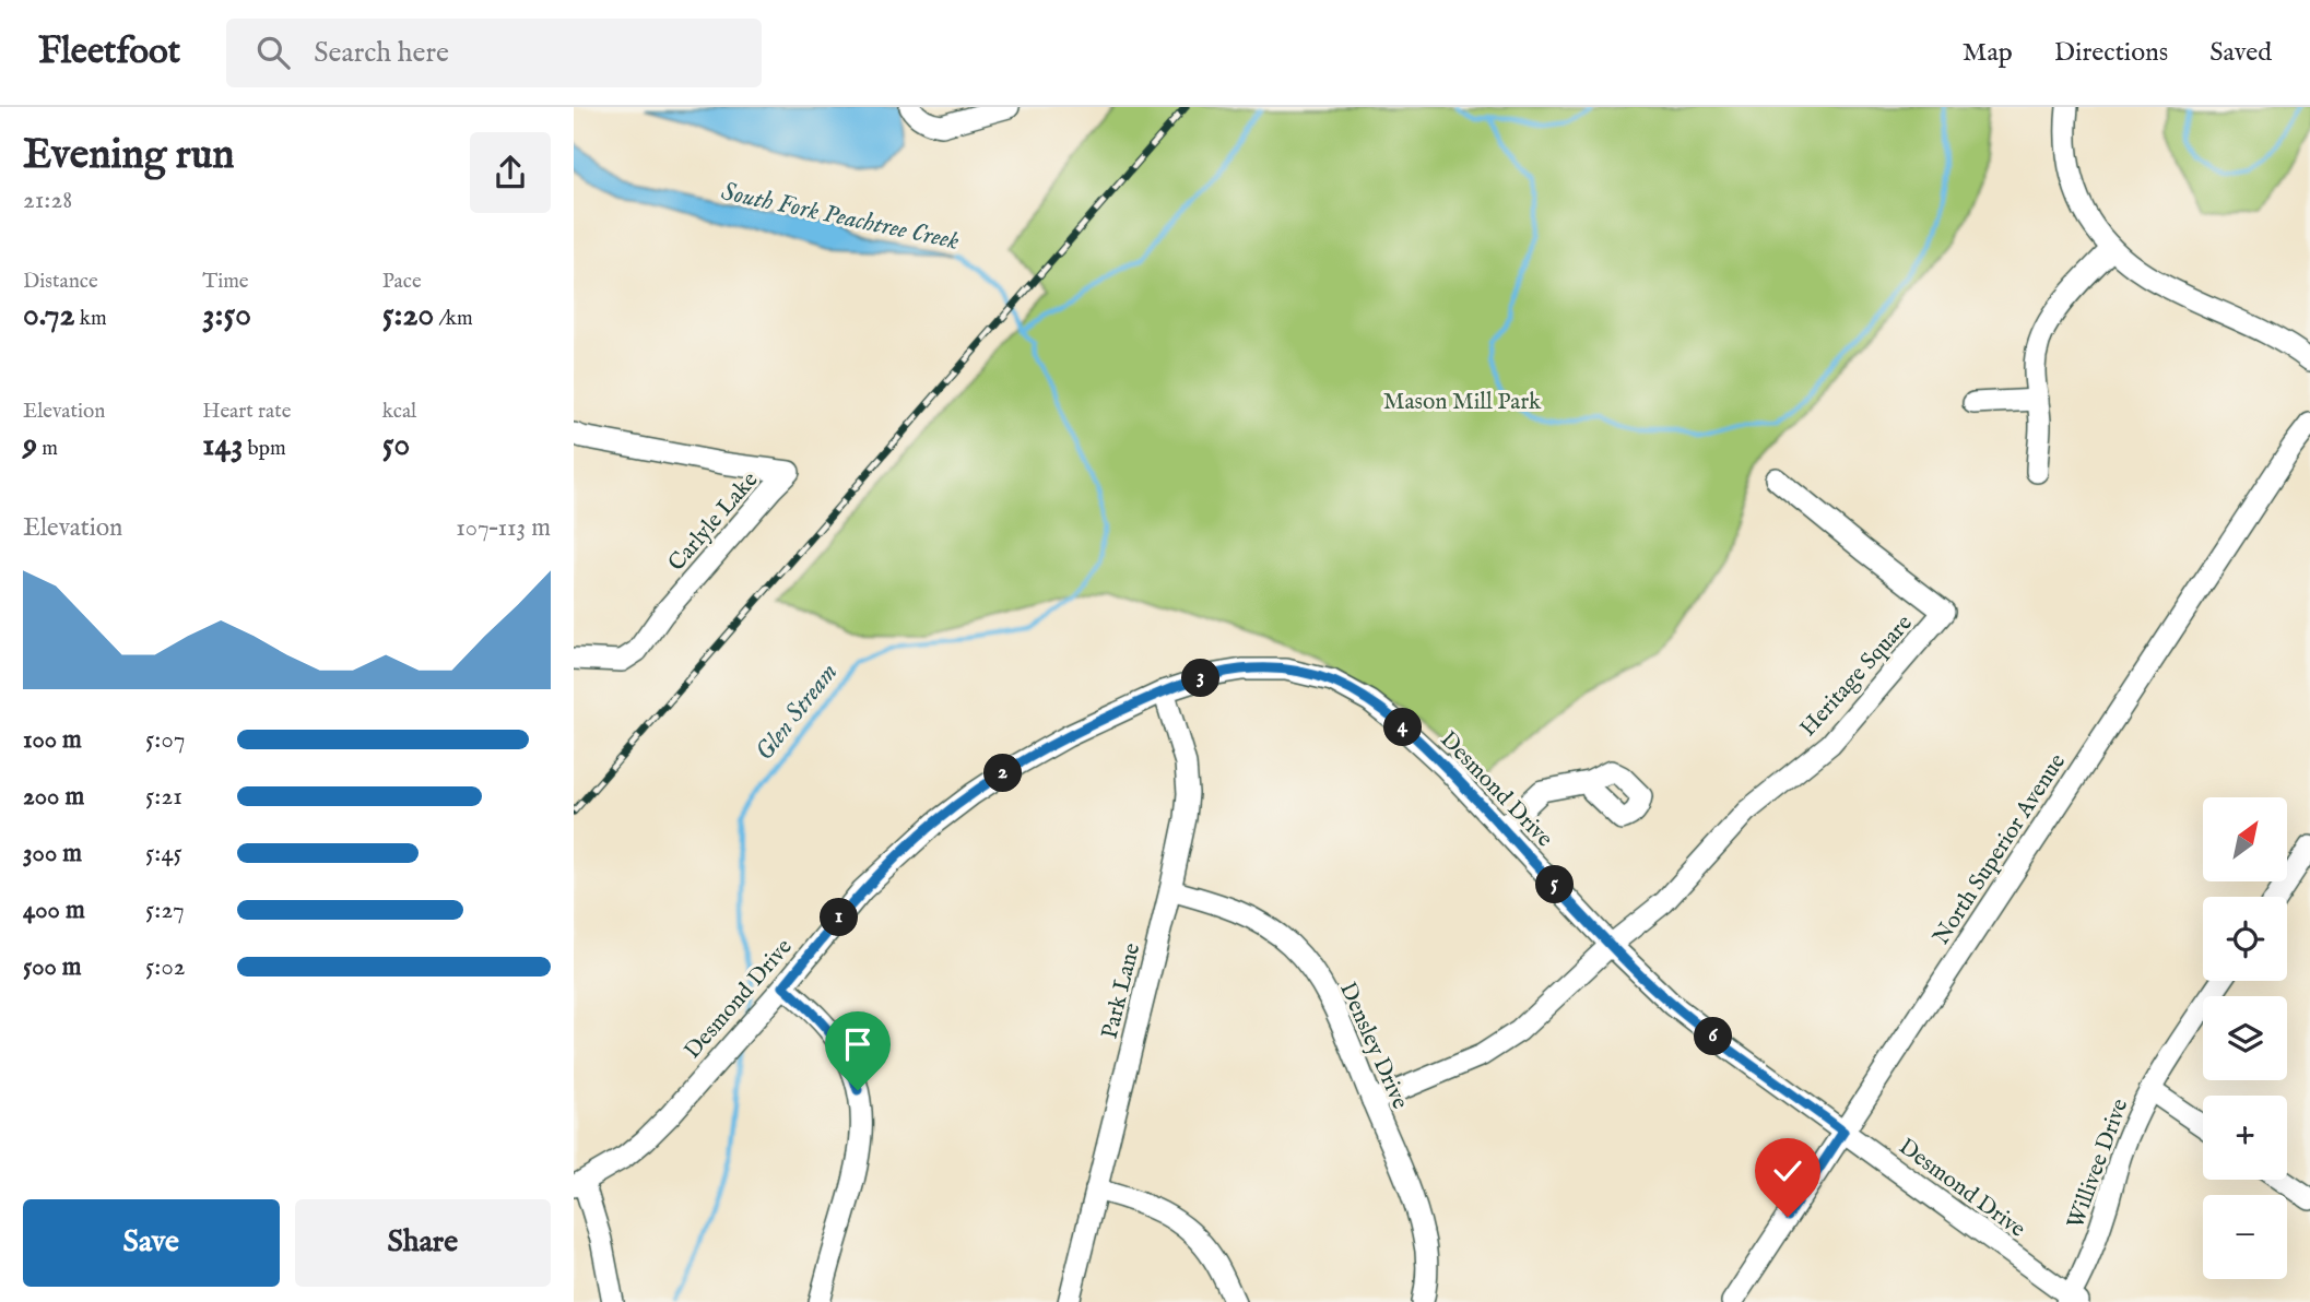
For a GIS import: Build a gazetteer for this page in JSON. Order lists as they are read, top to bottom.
{
  "streets": {
    "street": [
      "Carlyle Lake",
      "Heritage Square",
      "Desmond Drive",
      "North Superior Avenue",
      "Park Lane",
      "Densley Drive",
      "Willivee Drive"
    ]
  },
  "crossings": [
    ["Heritage Square", "Desmond Drive"],
    ["Desmond Drive", "North Superior Avenue"],
    ["Desmond Drive", "Park Lane"],
    ["Desmond Drive", "Willivee Drive"],
    ["Park Lane", "Densley Drive"]
  ],
  "water": ["South Fork Peachtree Creek", "Glen Stream"],
  "parks": ["Mason Mill Park"],
  "north": "top right",
  "page": {
    "header": "Fleetfoot",
    "search": "Search here",
    "nav": ["Map", "Directions", "Saved"],
    "heading": ["Evening run", "21:28"],
    "stats": [
      ["Distance", "0.72 km"],
      ["Time", "3:50"],
      ["Pace", "5:20 /km"],
      ["Elevation", "9 m"],
      ["Heart rate", "143 bpm"],
      ["kcal", "50"]
    ],
    "chart": ["Elevation", "107–113 m"],
    "pins": [
      "3",
      "4",
      "2",
      "5",
      "1",
      "6"
    ],
    "list": [
      {
        "name": "100 m",
        "note": "5:07"
      },
      {
        "name": "200 m",
        "note": "5:21"
      },
      {
        "name": "300 m",
        "note": "5:45"
      },
      {
        "name": "400 m",
        "note": "5:27"
      },
      {
        "name": "500 m",
        "note": "5:02"
      }
    ],
    "map_buttons": ["+", "−"],
    "buttons": ["Save", "Share"]
  }
}
